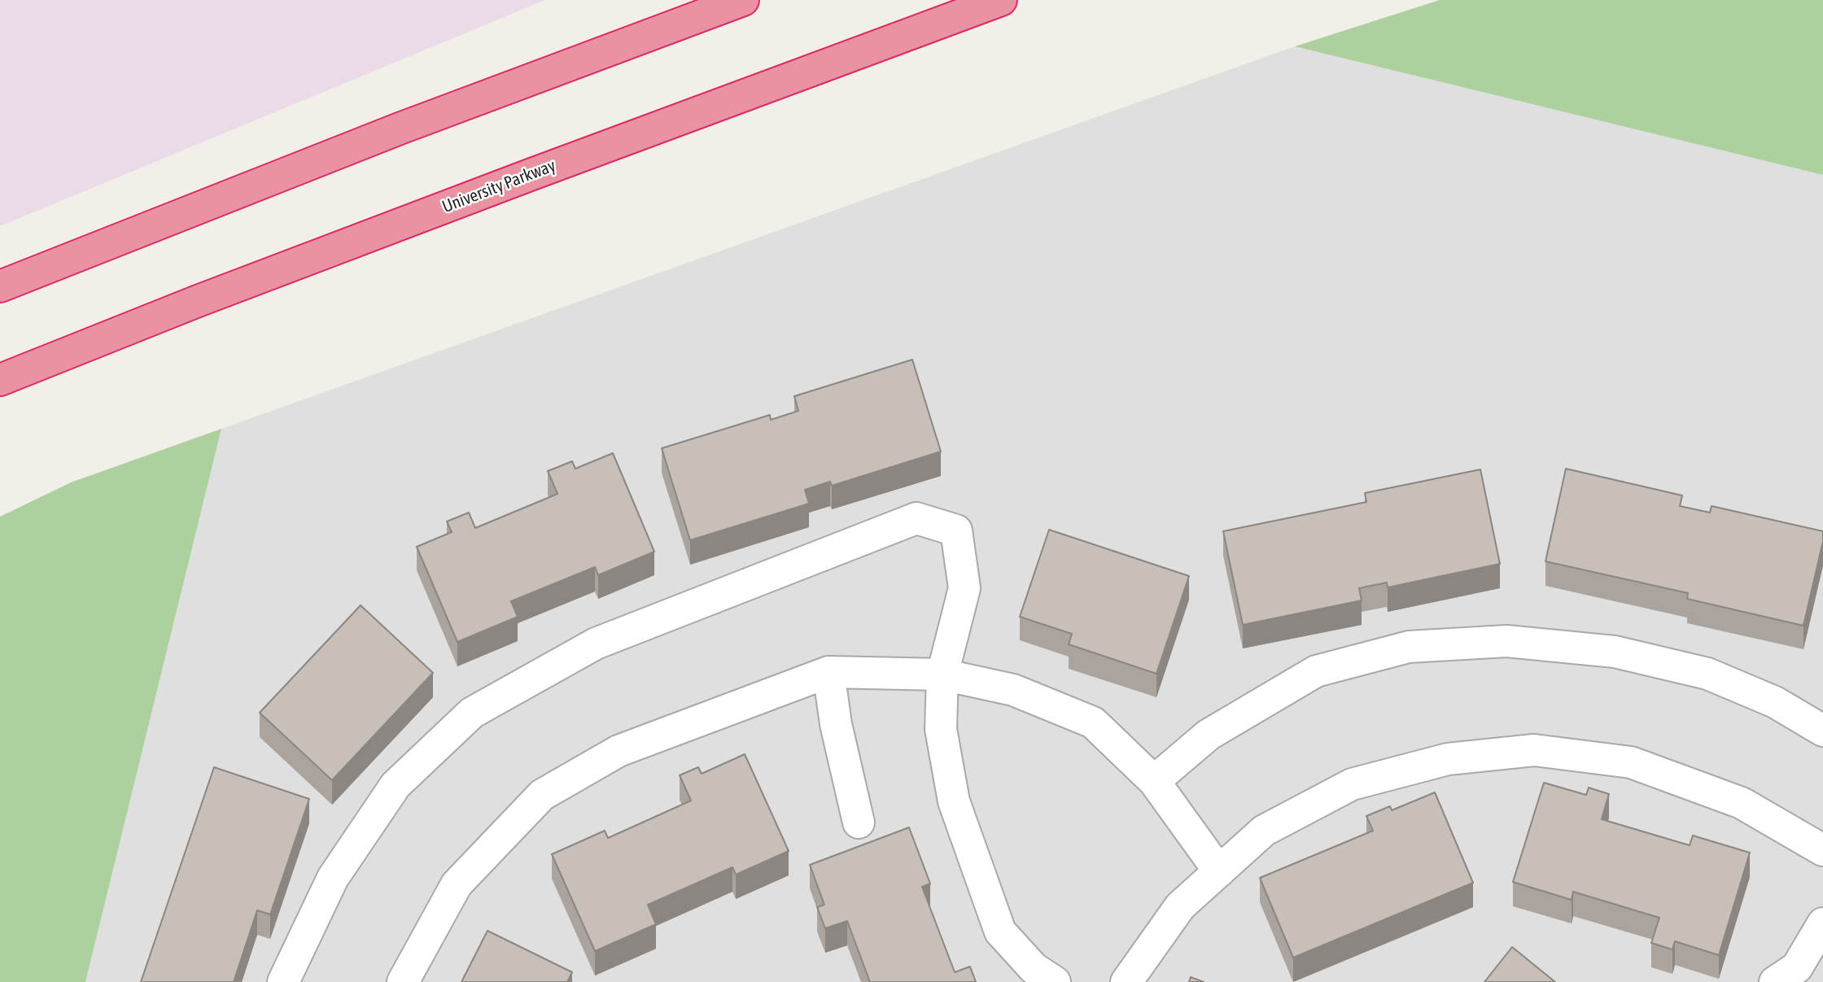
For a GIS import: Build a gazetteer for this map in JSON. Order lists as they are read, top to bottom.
{
  "streets": {
    "highway": ["University Parkway"]
  }
}
